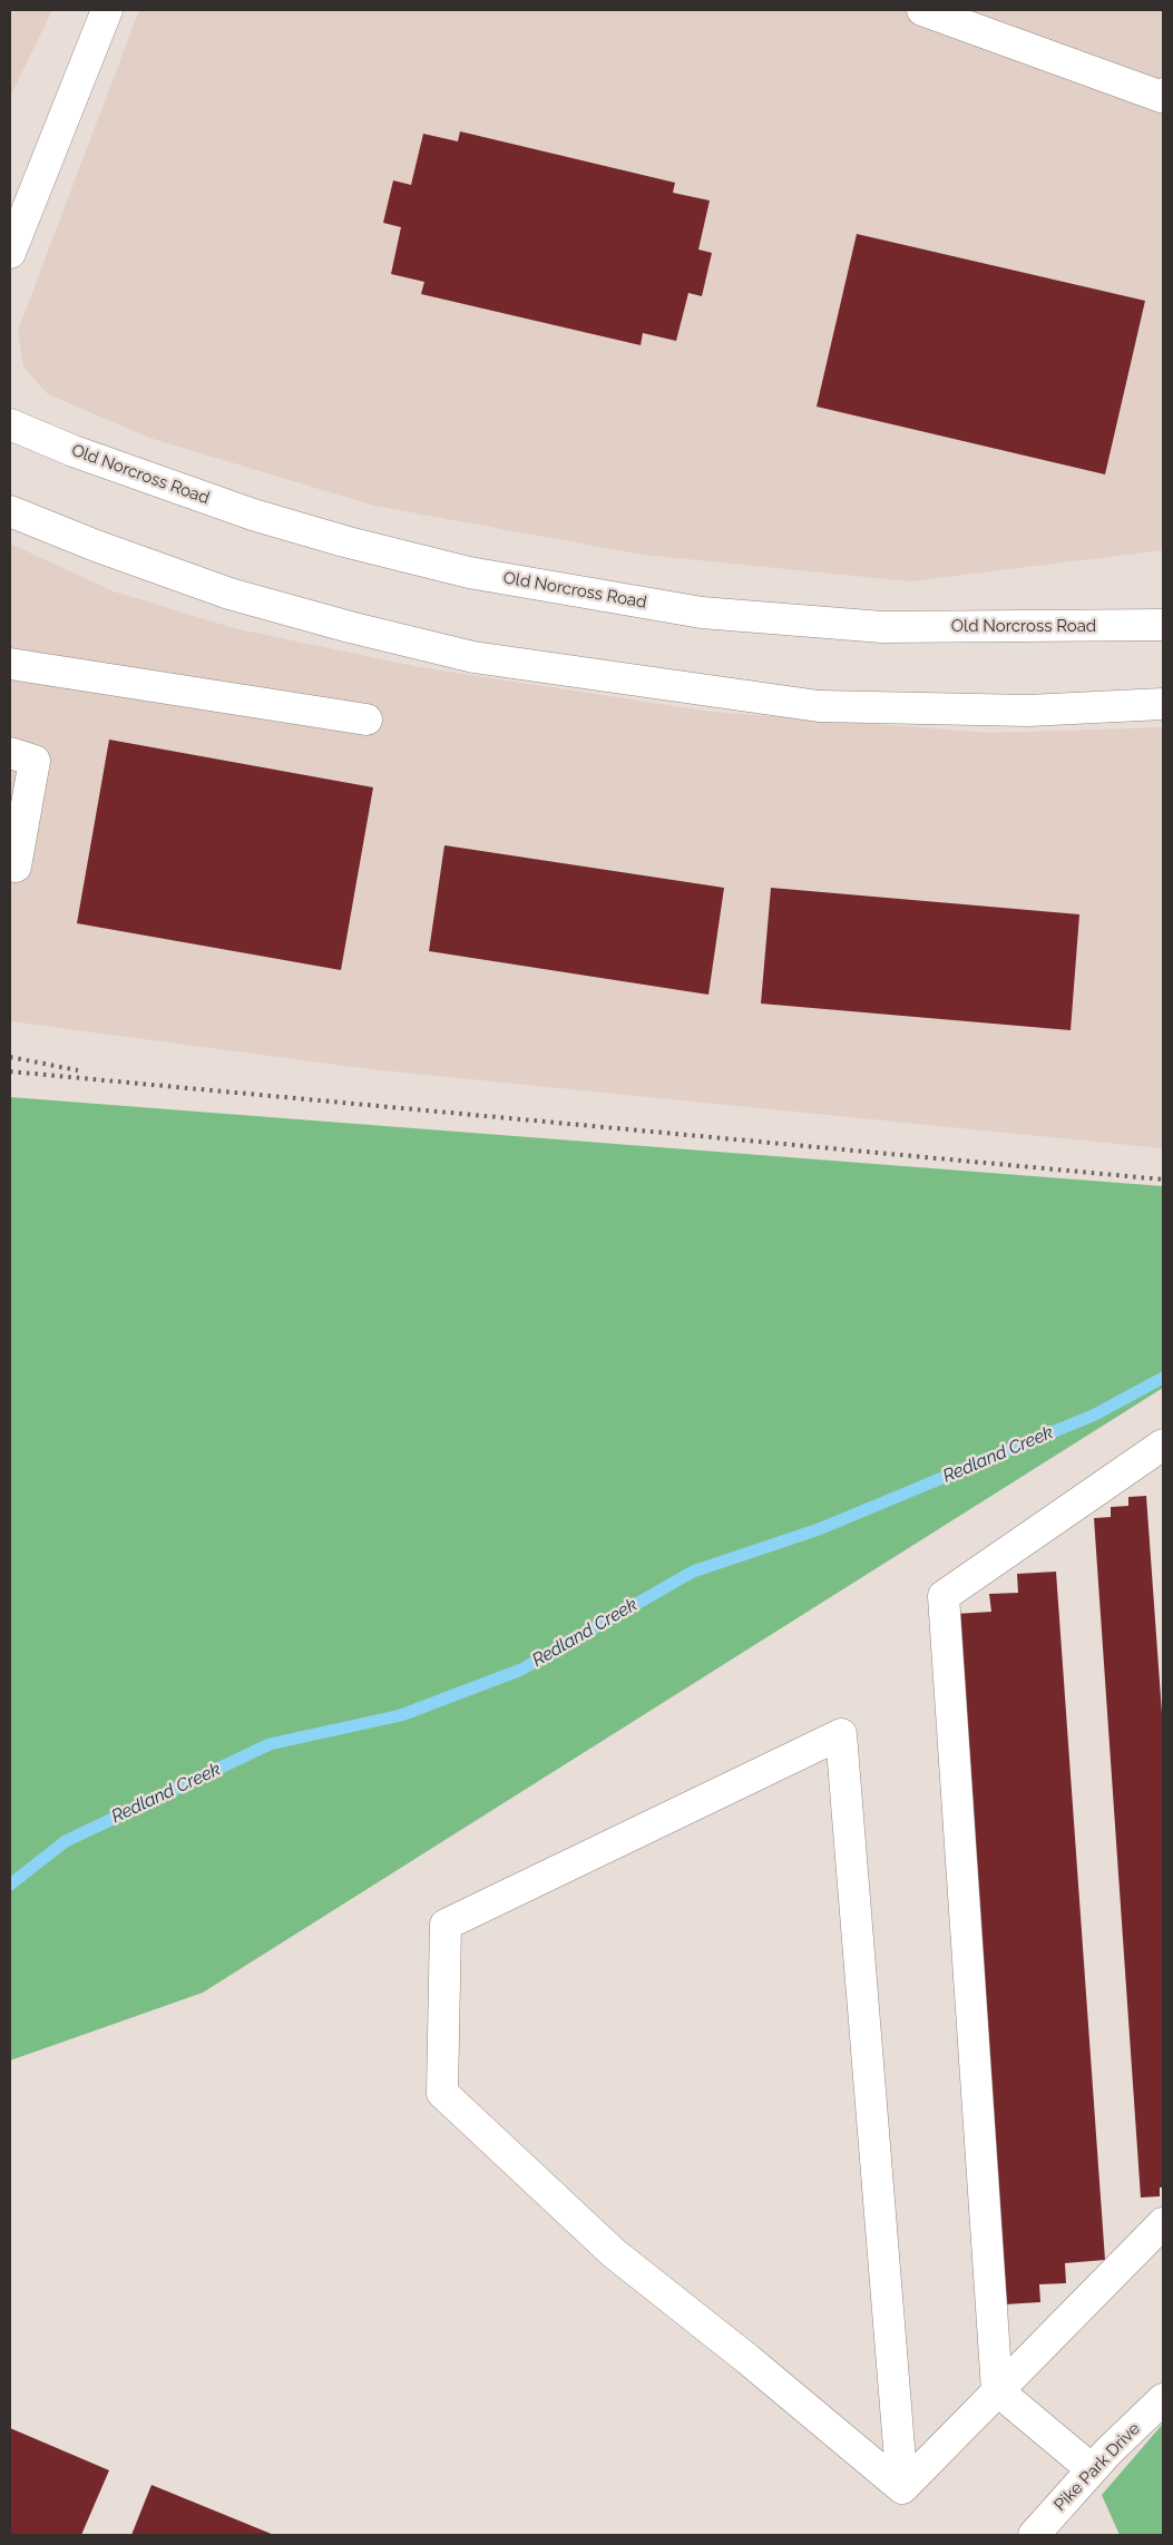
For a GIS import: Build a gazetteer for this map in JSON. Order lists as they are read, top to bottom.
{
  "streets": {
    "main road": ["Old Norcross Road", "Pike Park Drive"]
  },
  "water": ["Redland Creek"]
}
